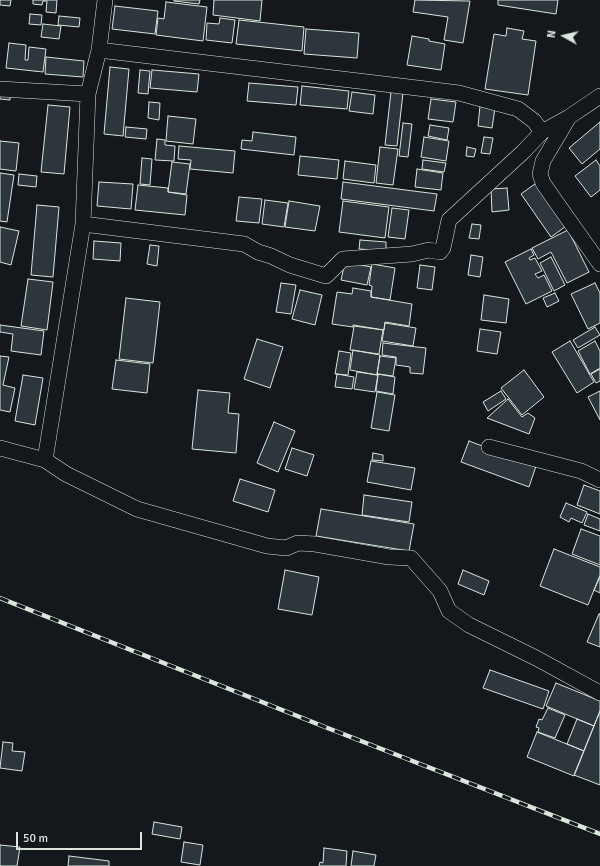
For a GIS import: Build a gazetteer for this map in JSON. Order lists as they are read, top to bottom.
{
  "scale_bar": "50 m",
  "north": "left"
}
